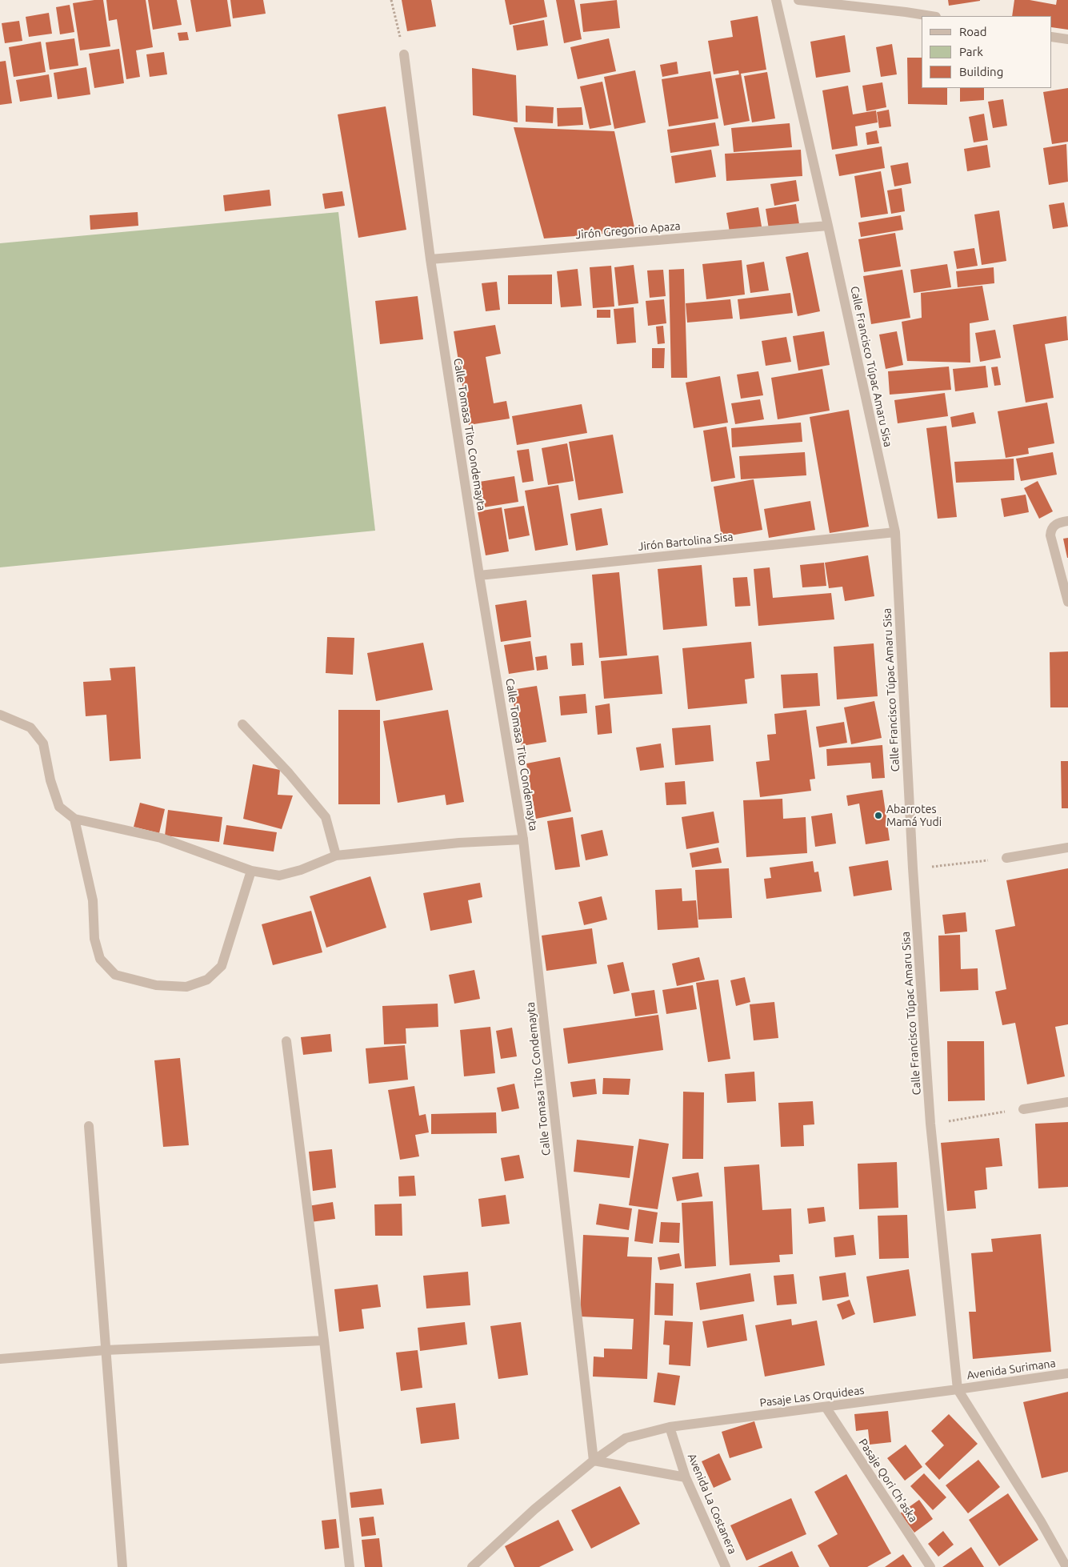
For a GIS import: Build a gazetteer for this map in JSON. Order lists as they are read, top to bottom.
{
  "streets": {
    "street": [
      "Jirón Gregorio Apaza",
      "Calle Francisco Túpac Amaru Sisa",
      "Calle Tomasa Tito Condemayta",
      "Jirón Bartolina Sisa",
      "Avenida Surimana",
      "Pasaje Las Orquideas",
      "Pasaje Qori Ch'aska",
      "Avenida La Costanera"
    ]
  },
  "crossings": [
    ["Jirón Gregorio Apaza", "Calle Francisco Túpac Amaru Sisa"],
    ["Jirón Gregorio Apaza", "Calle Tomasa Tito Condemayta"],
    ["Calle Francisco Túpac Amaru Sisa", "Jirón Bartolina Sisa"],
    ["Calle Francisco Túpac Amaru Sisa", "Avenida Surimana"],
    ["Calle Francisco Túpac Amaru Sisa", "Pasaje Las Orquideas"],
    ["Calle Tomasa Tito Condemayta", "Jirón Bartolina Sisa"],
    ["Calle Tomasa Tito Condemayta", "Pasaje Las Orquideas"],
    ["Avenida Surimana", "Pasaje Las Orquideas"],
    ["Pasaje Las Orquideas", "Pasaje Qori Ch'aska"],
    ["Pasaje Las Orquideas", "Avenida La Costanera"]
  ],
  "places": ["Abarrotes Mamá Yudi"],
  "legend": ["Road", "Park", "Building"]
}
